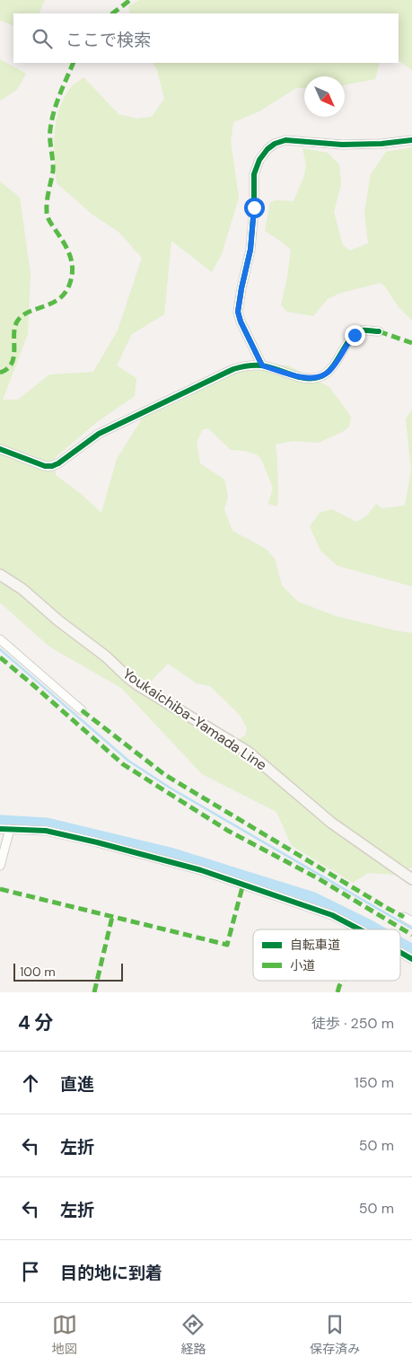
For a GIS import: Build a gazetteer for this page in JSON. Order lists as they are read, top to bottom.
{
  "streets": {
    "main road": ["Youkaichiba-Yamada Line"]
  },
  "legend": ["自転車道", "小道"],
  "scale_bar": "100 m",
  "north": "bottom right",
  "page": {
    "search": "ここで検索",
    "scale": "100 m",
    "heading": ["4 分", "徒歩 · 250 m"],
    "list": [
      ["直進", "150 m"],
      ["左折", "50 m"],
      ["左折", "50 m"],
      "目的地に到着"
    ],
    "nav": ["地図", "経路", "保存済み"]
  }
}
